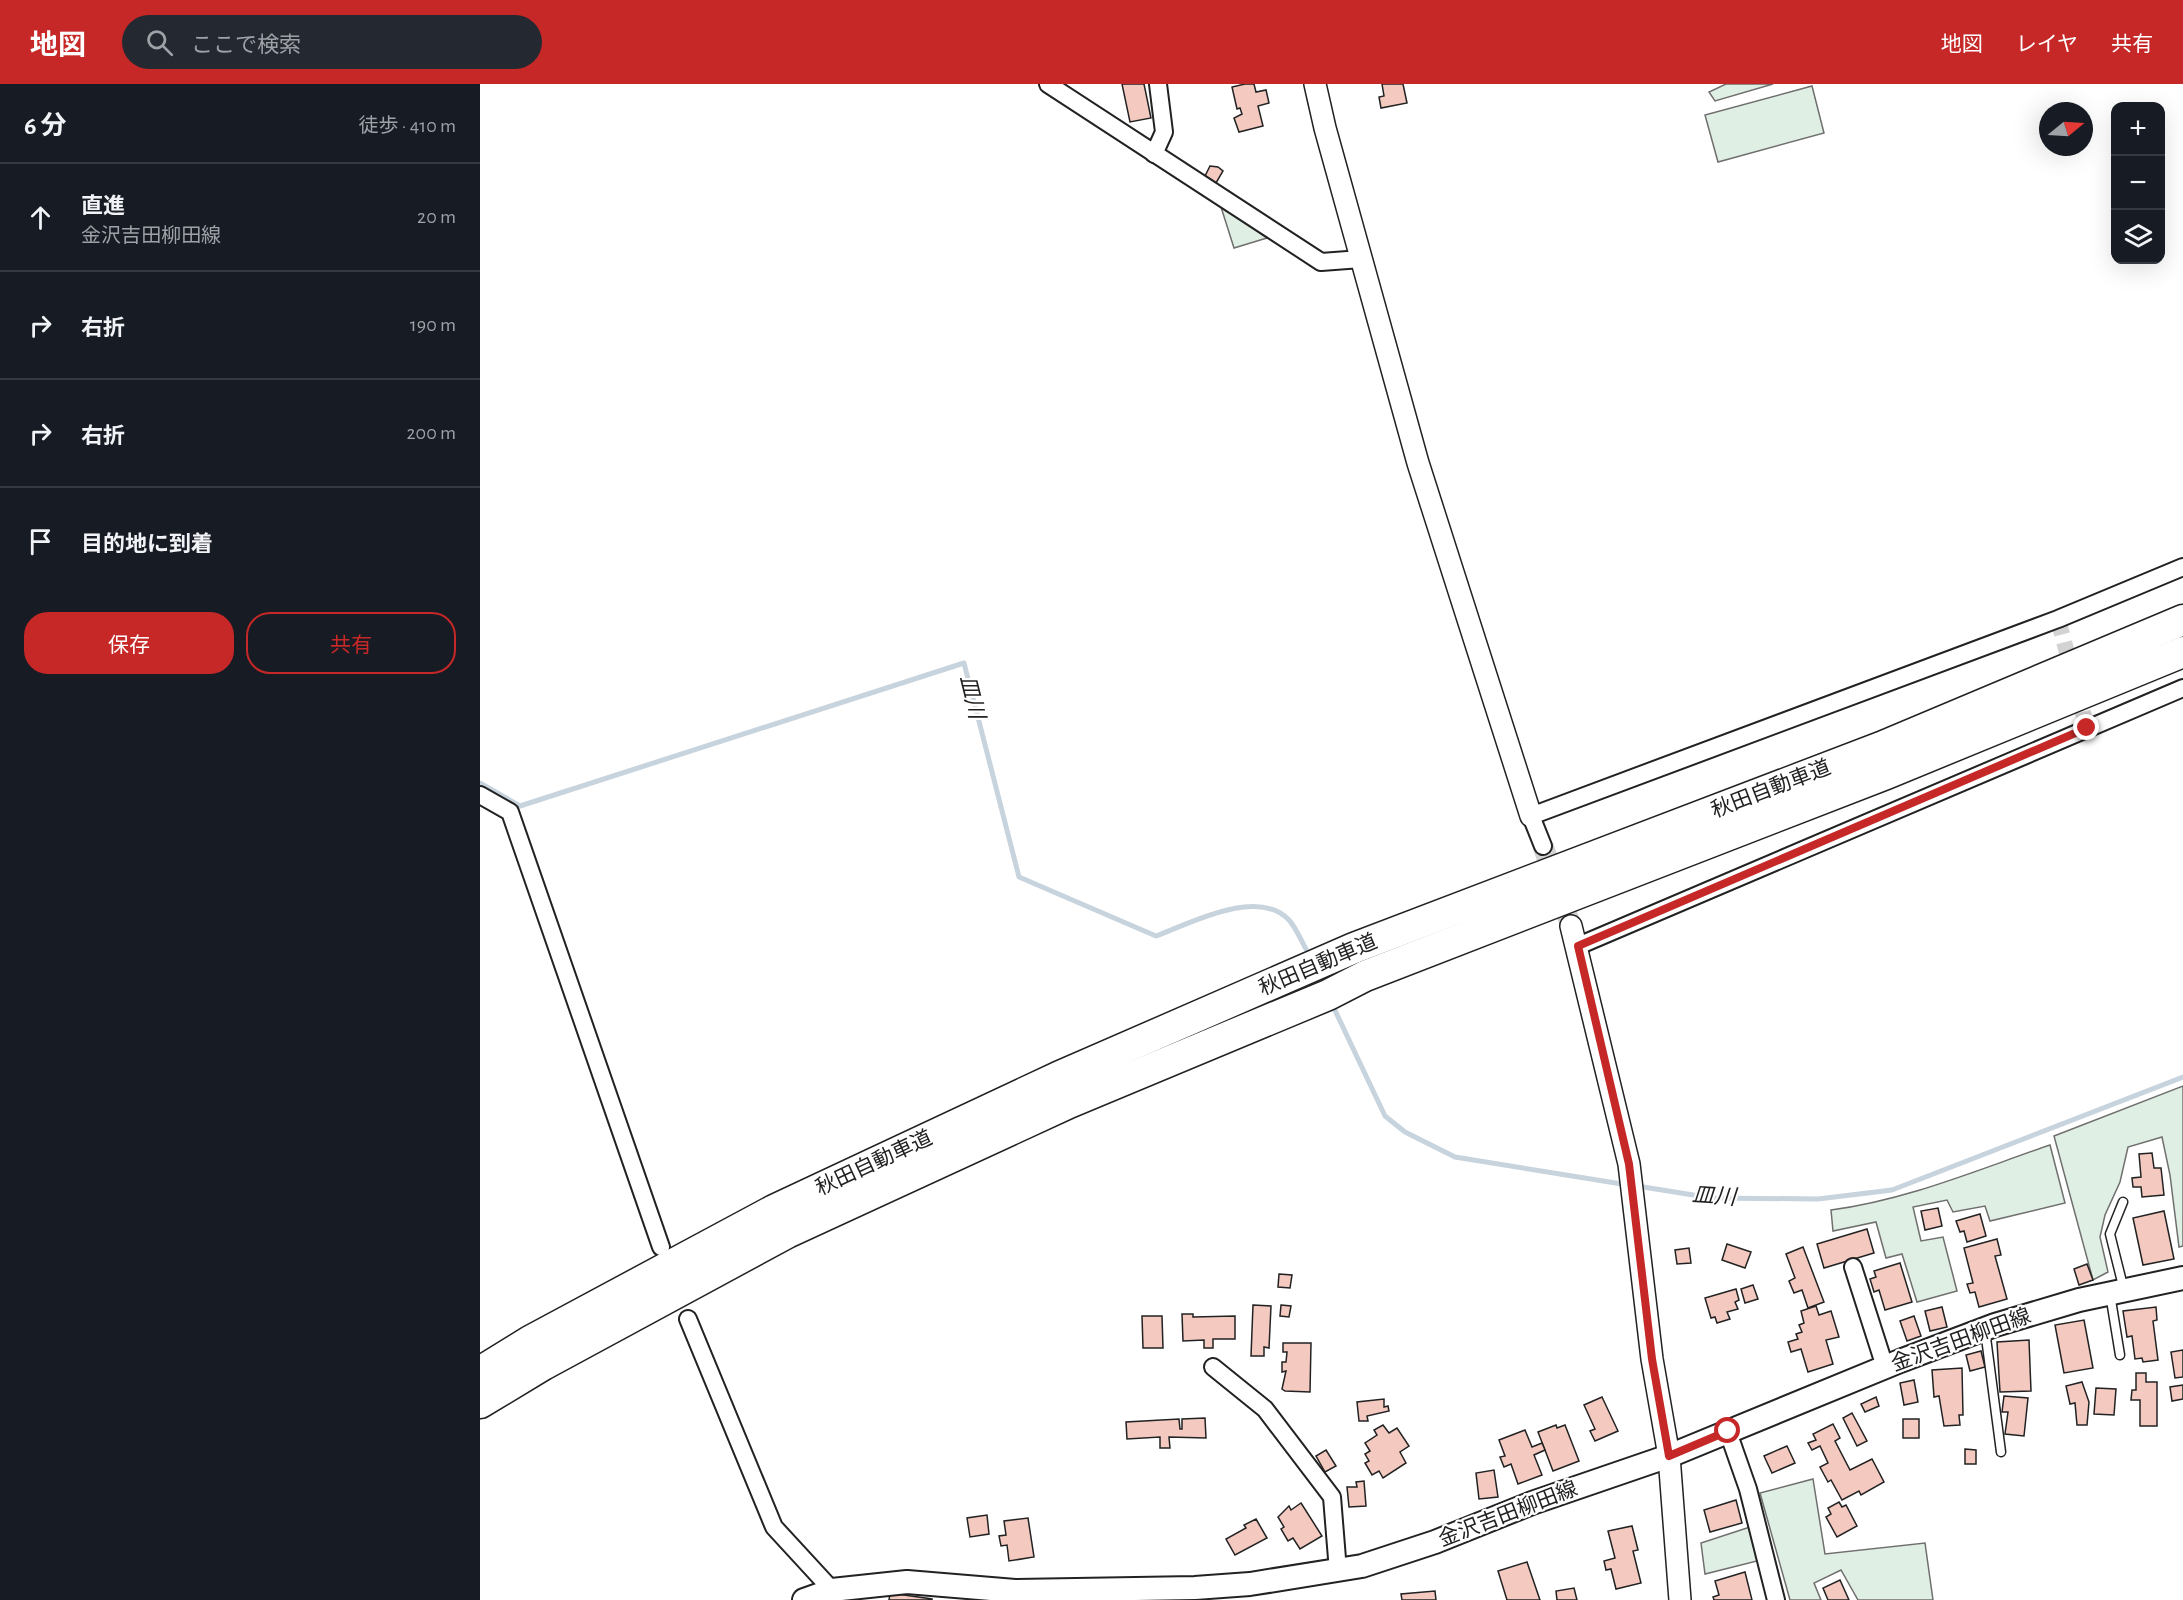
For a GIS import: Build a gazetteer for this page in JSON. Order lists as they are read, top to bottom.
{
  "streets": {
    "highway": ["秋田自動車道"],
    "main road": ["金沢吉田柳田線"]
  },
  "water": ["皿川"],
  "north": "right",
  "page": {
    "header": "地図",
    "search": "ここで検索",
    "nav": ["地図", "レイヤ", "共有"],
    "heading": ["6 分", "徒歩 · 410 m"],
    "map_buttons": ["+", "−"],
    "list": [
      ["直進", "金沢吉田柳田線", "20 m"],
      ["右折", "190 m"],
      ["右折", "200 m"],
      "目的地に到着"
    ],
    "buttons": ["保存", "共有"]
  }
}
